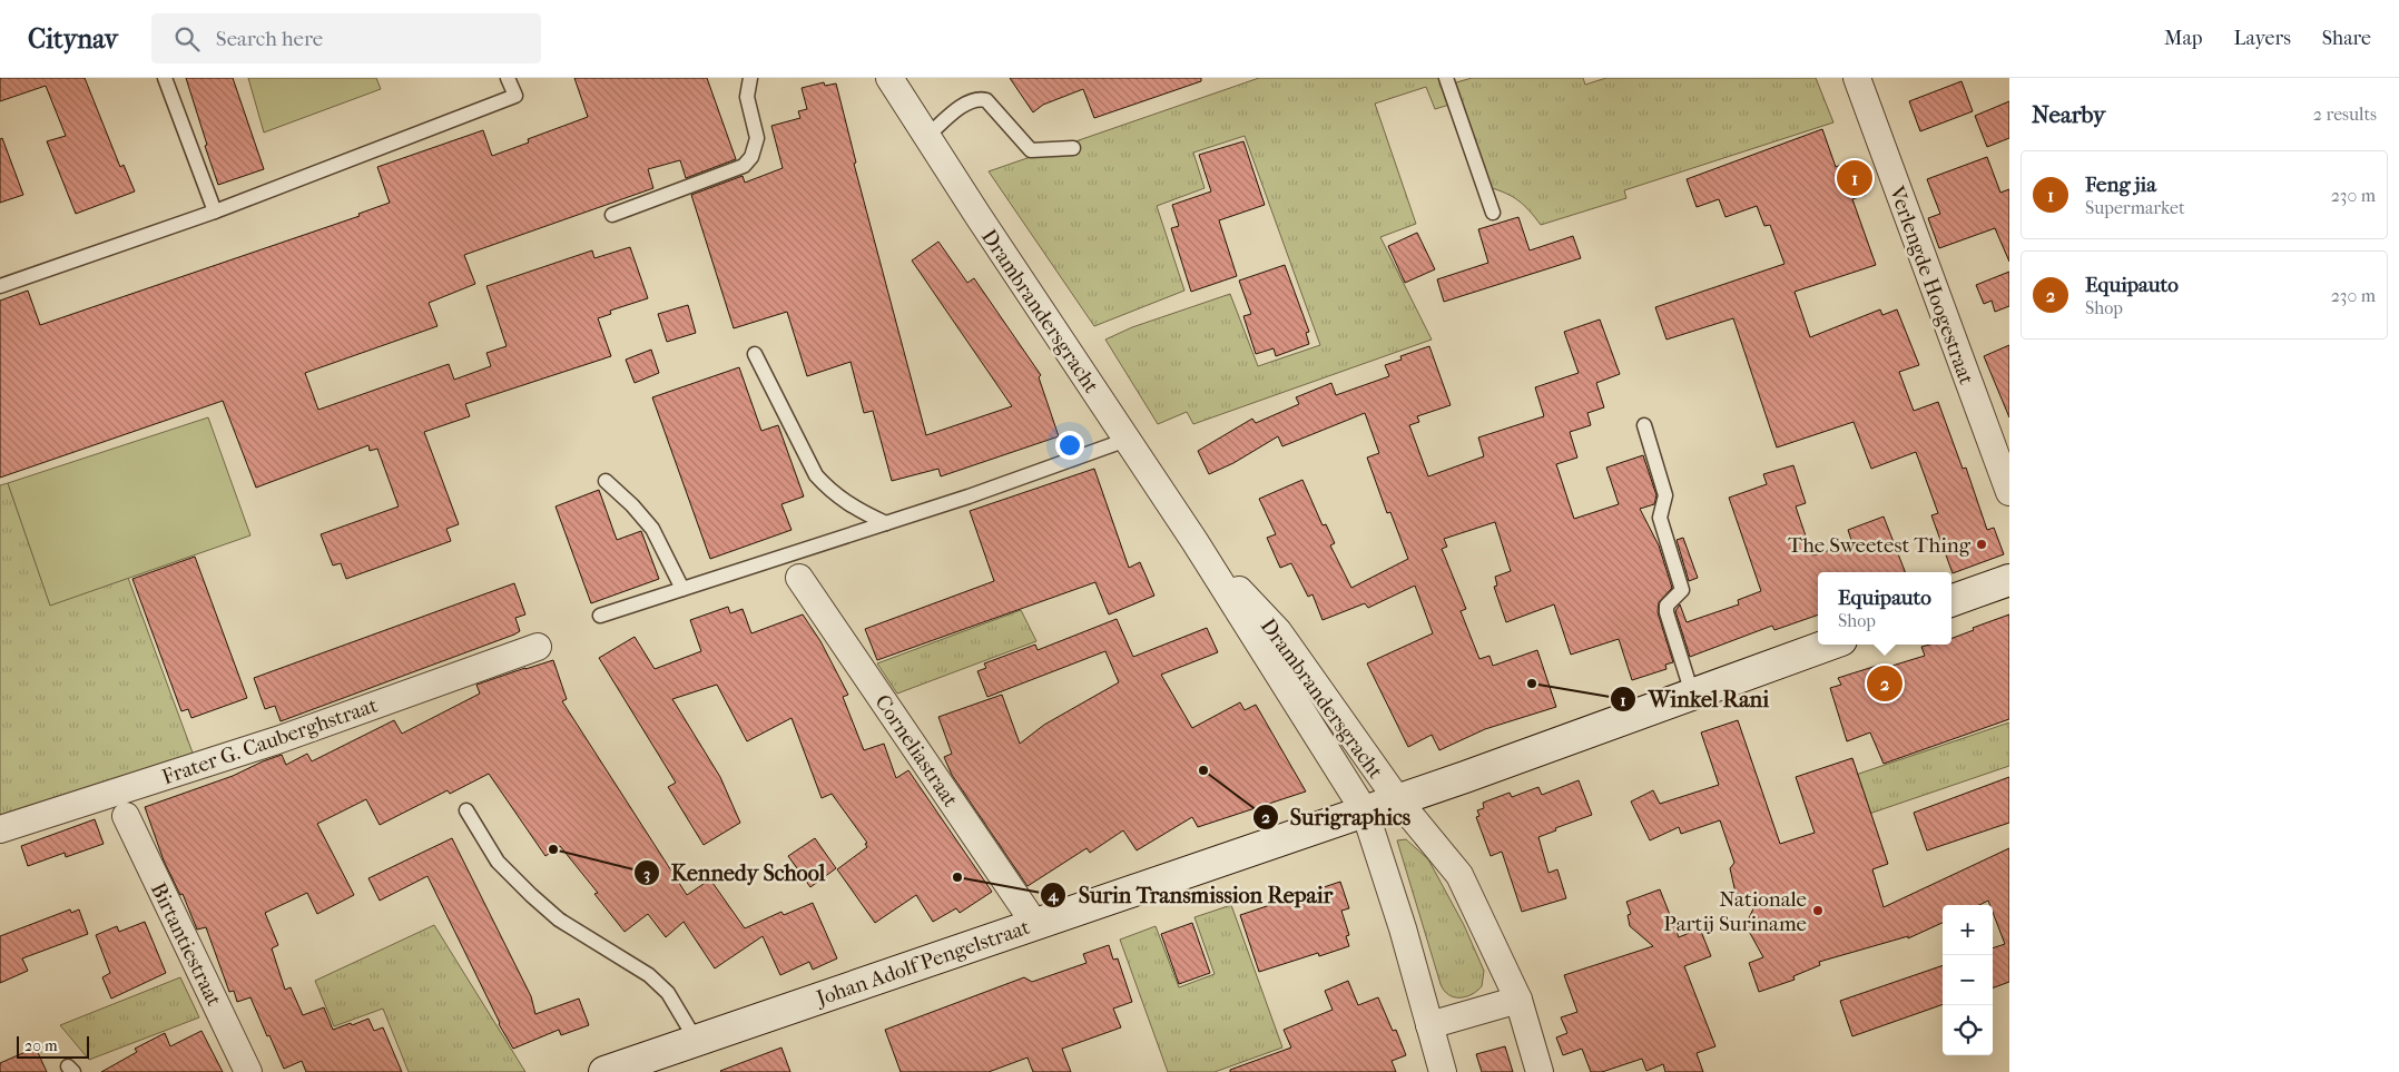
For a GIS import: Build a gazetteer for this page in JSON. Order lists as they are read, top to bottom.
{
  "streets": {
    "main road": ["Johan Adolf Pengelstraat"],
    "street": [
      "Verlengde Hoogestraat",
      "Drambrandersgracht",
      "Frater G. Cauberghstraat",
      "Corneliastraat",
      "Birtantiestraat"
    ]
  },
  "crossings": [
    ["Drambrandersgracht", "Johan Adolf Pengelstraat"],
    ["Corneliastraat", "Johan Adolf Pengelstraat"]
  ],
  "places": [
    "The Sweetest Thing",
    "Winkel Rani",
    "Surigraphics",
    "Kennedy School",
    "Surin Transmission Repair",
    "Nationale Partij Suriname"
  ],
  "scale_bar": "20 m",
  "page": {
    "header": "Citynav",
    "search": "Search here",
    "nav": ["Map", "Layers", "Share"],
    "heading": ["Nearby", "2 results"],
    "list": [
      {
        "mark": "1",
        "name": "Feng jia",
        "note": "Supermarket",
        "value": "230 m"
      },
      {
        "mark": "2",
        "name": "Equipauto",
        "note": "Shop",
        "value": "230 m"
      }
    ],
    "pins": ["1", "2"],
    "popup": ["Equipauto", "Shop"],
    "map_buttons": ["+", "−"],
    "scale": "20 m"
  }
}
